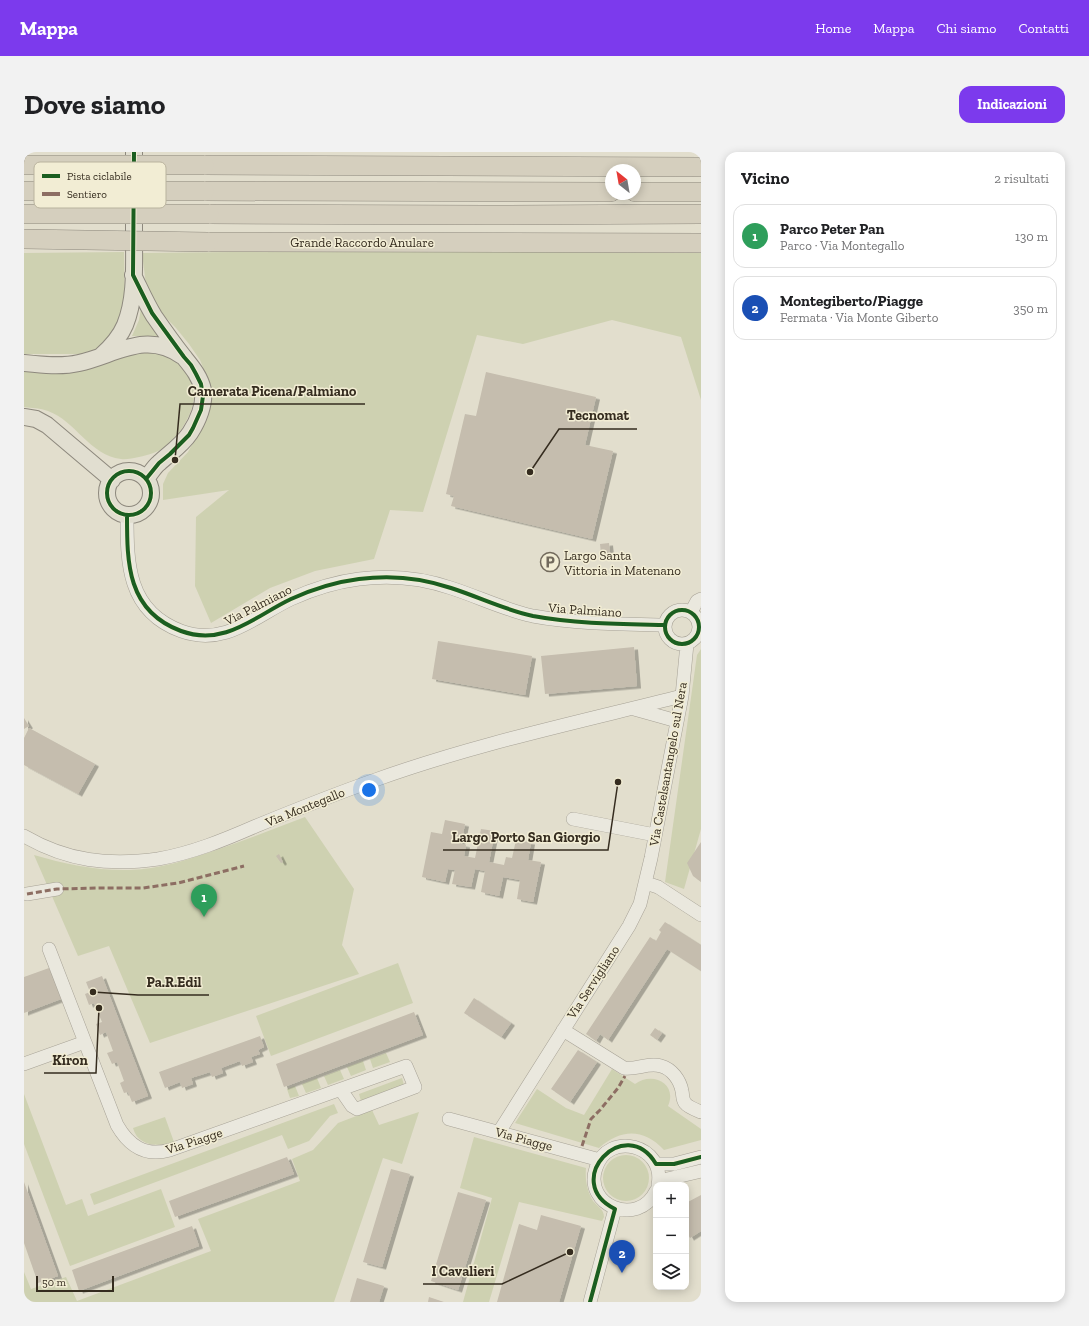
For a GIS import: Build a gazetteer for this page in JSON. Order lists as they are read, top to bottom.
{
  "streets": {
    "highway": ["Grande Raccordo Anulare"],
    "street": [
      "Via Palmiano",
      "Via Castelsantangelo sul Nera",
      "Via Montegallo",
      "Via Servigliano",
      "Via Piagge"
    ]
  },
  "crossings": [
    ["Via Palmiano", "Via Castelsantangelo sul Nera"],
    ["Via Castelsantangelo sul Nera", "Via Montegallo"],
    ["Via Castelsantangelo sul Nera", "Via Servigliano"],
    ["Via Servigliano", "Via Piagge"]
  ],
  "places": {
    "other": [
      "Camerata Picena/Palmiano",
      "Tecnomat",
      "Largo Porto San Giorgio",
      "Pa.R.Edil",
      "Kíron",
      "I Cavalieri"
    ],
    "parking": ["Largo Santa Vittoria in Matenano"]
  },
  "legend": ["Pista ciclabile", "Sentiero"],
  "scale_bar": "50 m",
  "north": "top left",
  "page": {
    "header": "Mappa",
    "nav": [
      "Home",
      "Mappa",
      "Chi siamo",
      "Contatti"
    ],
    "buttons": "Indicazioni",
    "title": "Dove siamo",
    "heading": ["Vicino", "2 risultati"],
    "list": [
      {
        "mark": "1",
        "name": "Parco Peter Pan",
        "note": "Parco · Via Montegallo",
        "value": "130 m"
      },
      {
        "mark": "2",
        "name": "Montegiberto/Piagge",
        "note": "Fermata · Via Monte Giberto",
        "value": "350 m"
      }
    ],
    "pins": ["1", "2"],
    "map_buttons": ["+", "−"],
    "scale": "50 m"
  }
}
